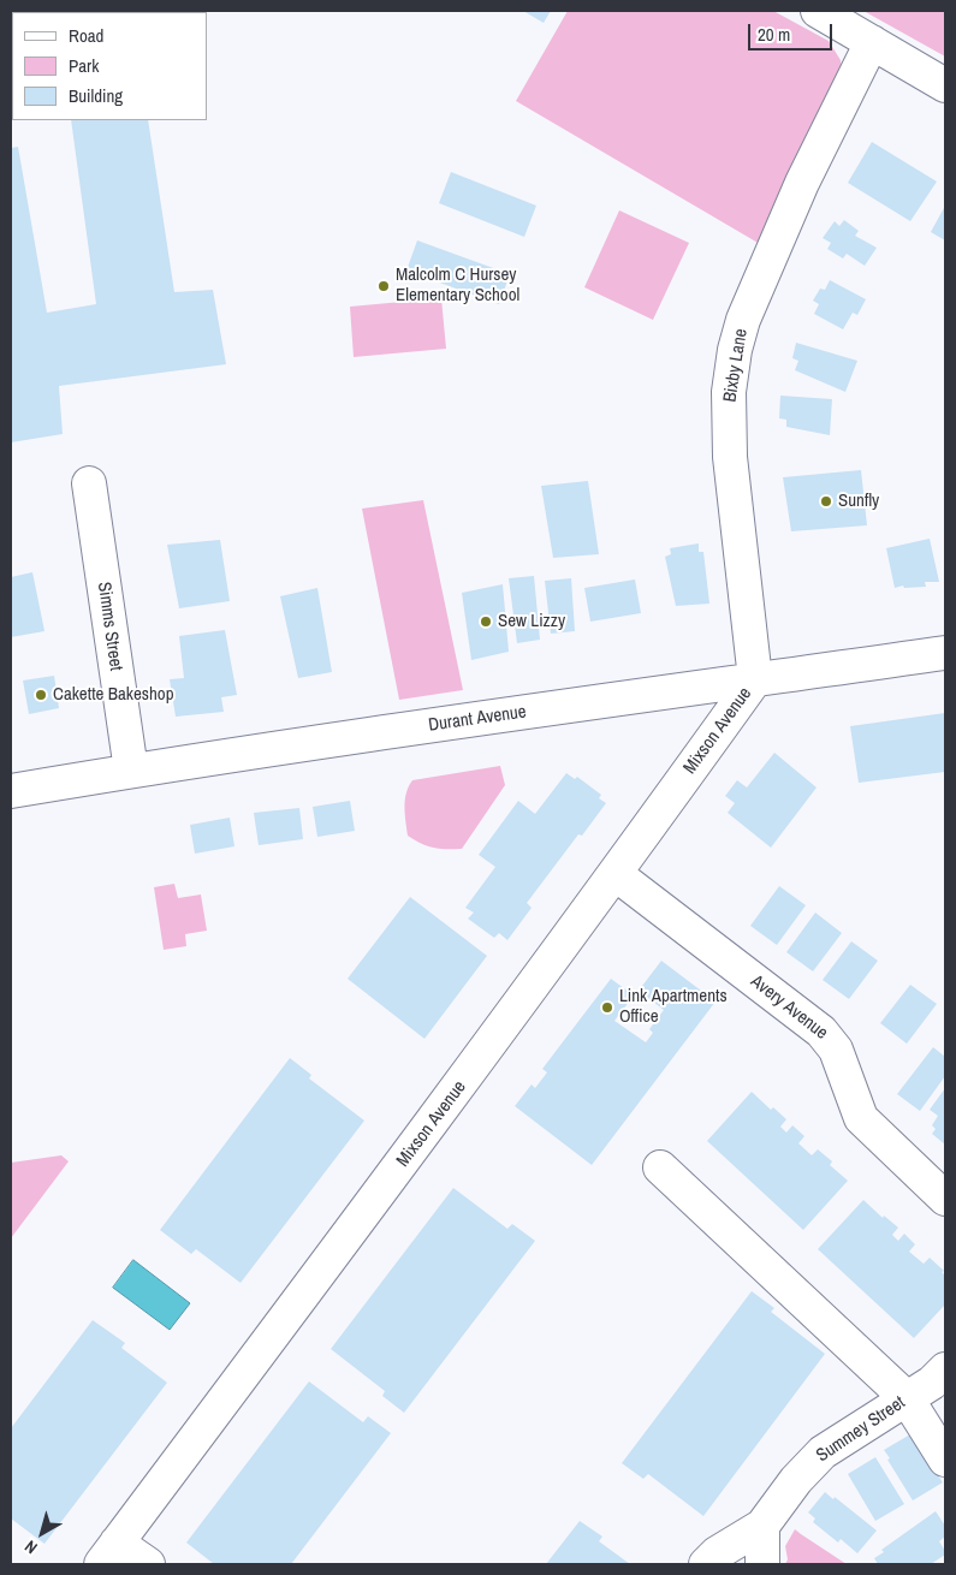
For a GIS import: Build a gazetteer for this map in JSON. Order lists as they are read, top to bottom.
{
  "streets": {
    "street": [
      "Bixby Lane",
      "Simms Street",
      "Durant Avenue",
      "Mixson Avenue",
      "Avery Avenue",
      "Summey Street"
    ]
  },
  "crossings": [
    ["Bixby Lane", "Durant Avenue"],
    ["Bixby Lane", "Mixson Avenue"],
    ["Simms Street", "Durant Avenue"],
    ["Durant Avenue", "Mixson Avenue"],
    ["Mixson Avenue", "Avery Avenue"]
  ],
  "places": [
    "Malcolm C Hursey Elementary School",
    "Sunfly",
    "Sew Lizzy",
    "Cakette Bakeshop",
    "Link Apartments Office"
  ],
  "legend": ["Road", "Park", "Building"],
  "scale_bar": "20 m",
  "north": "bottom left"
}
